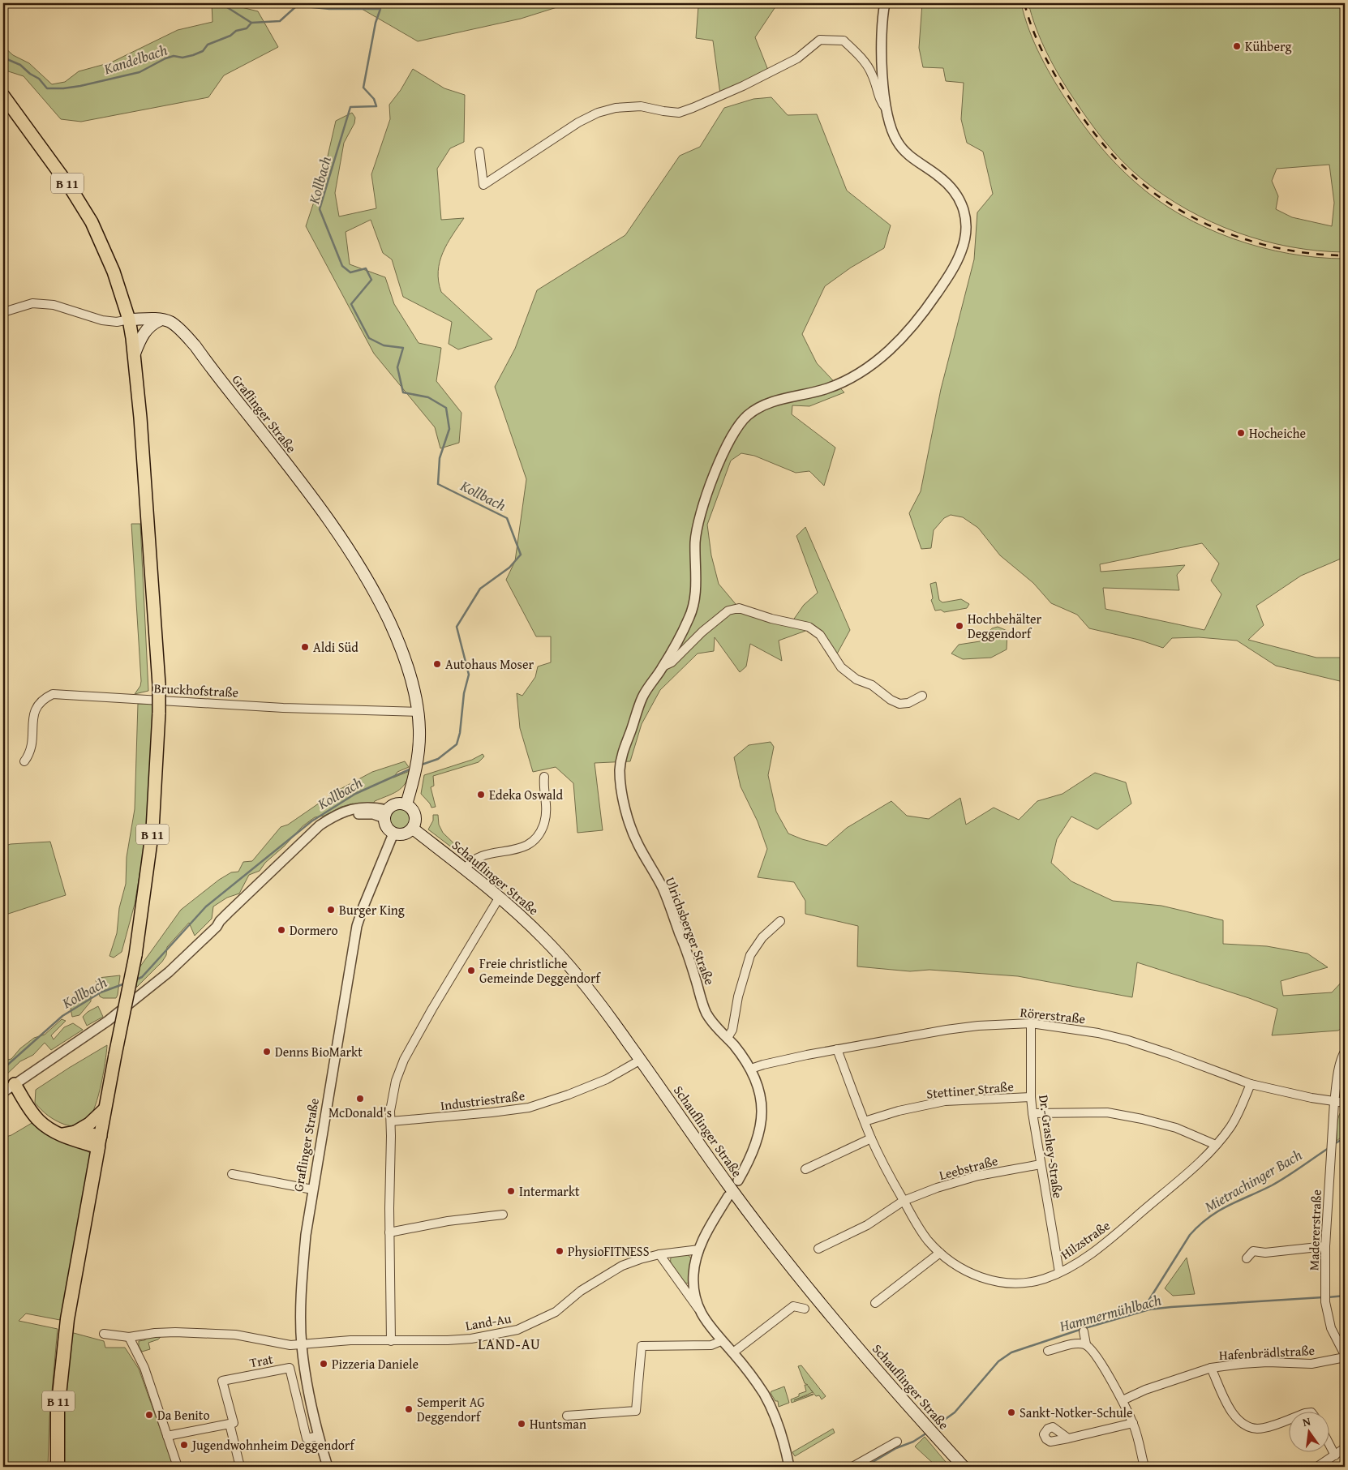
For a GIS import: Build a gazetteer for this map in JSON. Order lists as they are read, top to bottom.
{
  "streets": {
    "highway": ["B 11"],
    "main road": ["Graflinger Straße", "Schauflinger Straße"],
    "street": [
      "Bruckhofstraße",
      "Ulrichsberger Straße",
      "Rörerstraße",
      "Stettiner Straße",
      "Industriestraße",
      "Dr.-Grashey-Straße",
      "Leebstraße",
      "Madererstraße",
      "Hilzstraße",
      "Land-Au",
      "Hafenbrädlstraße",
      "Trat"
    ]
  },
  "crossings": [
    ["B 11", "Graflinger Straße"],
    ["Graflinger Straße", "Bruckhofstraße"],
    ["Graflinger Straße", "Schauflinger Straße"],
    ["Graflinger Straße", "Land-Au"],
    ["Graflinger Straße", "Trat"],
    ["Schauflinger Straße", "Industriestraße"],
    ["Ulrichsberger Straße", "Rörerstraße"],
    ["Rörerstraße", "Dr.-Grashey-Straße"],
    ["Rörerstraße", "Madererstraße"],
    ["Rörerstraße", "Hilzstraße"],
    ["Stettiner Straße", "Dr.-Grashey-Straße"],
    ["Stettiner Straße", "Hilzstraße"],
    ["Dr.-Grashey-Straße", "Leebstraße"],
    ["Dr.-Grashey-Straße", "Hilzstraße"],
    ["Leebstraße", "Hilzstraße"],
    ["Madererstraße", "Hafenbrädlstraße"],
    ["Land-Au", "Trat"]
  ],
  "districts": ["LAND-AU"],
  "water": [
    "Kandelbach",
    "Kollbach",
    "Mietrachinger Bach",
    "Hammermühlbach"
  ],
  "places": [
    "Kühberg",
    "Hocheiche",
    "Hochbehälter Deggendorf",
    "Aldi Süd",
    "Autohaus Moser",
    "Edeka Oswald",
    "Burger King",
    "Dormero",
    "Freie christliche Gemeinde Deggendorf",
    "Denns BioMarkt",
    "McDonald's",
    "Intermarkt",
    "PhysioFITNESS",
    "Pizzeria Daniele",
    "Semperit AG Deggendorf",
    "Sankt-Notker-Schule",
    "Da Benito",
    "Huntsman",
    "Jugendwohnheim Deggendorf"
  ],
  "north": "top"
}
